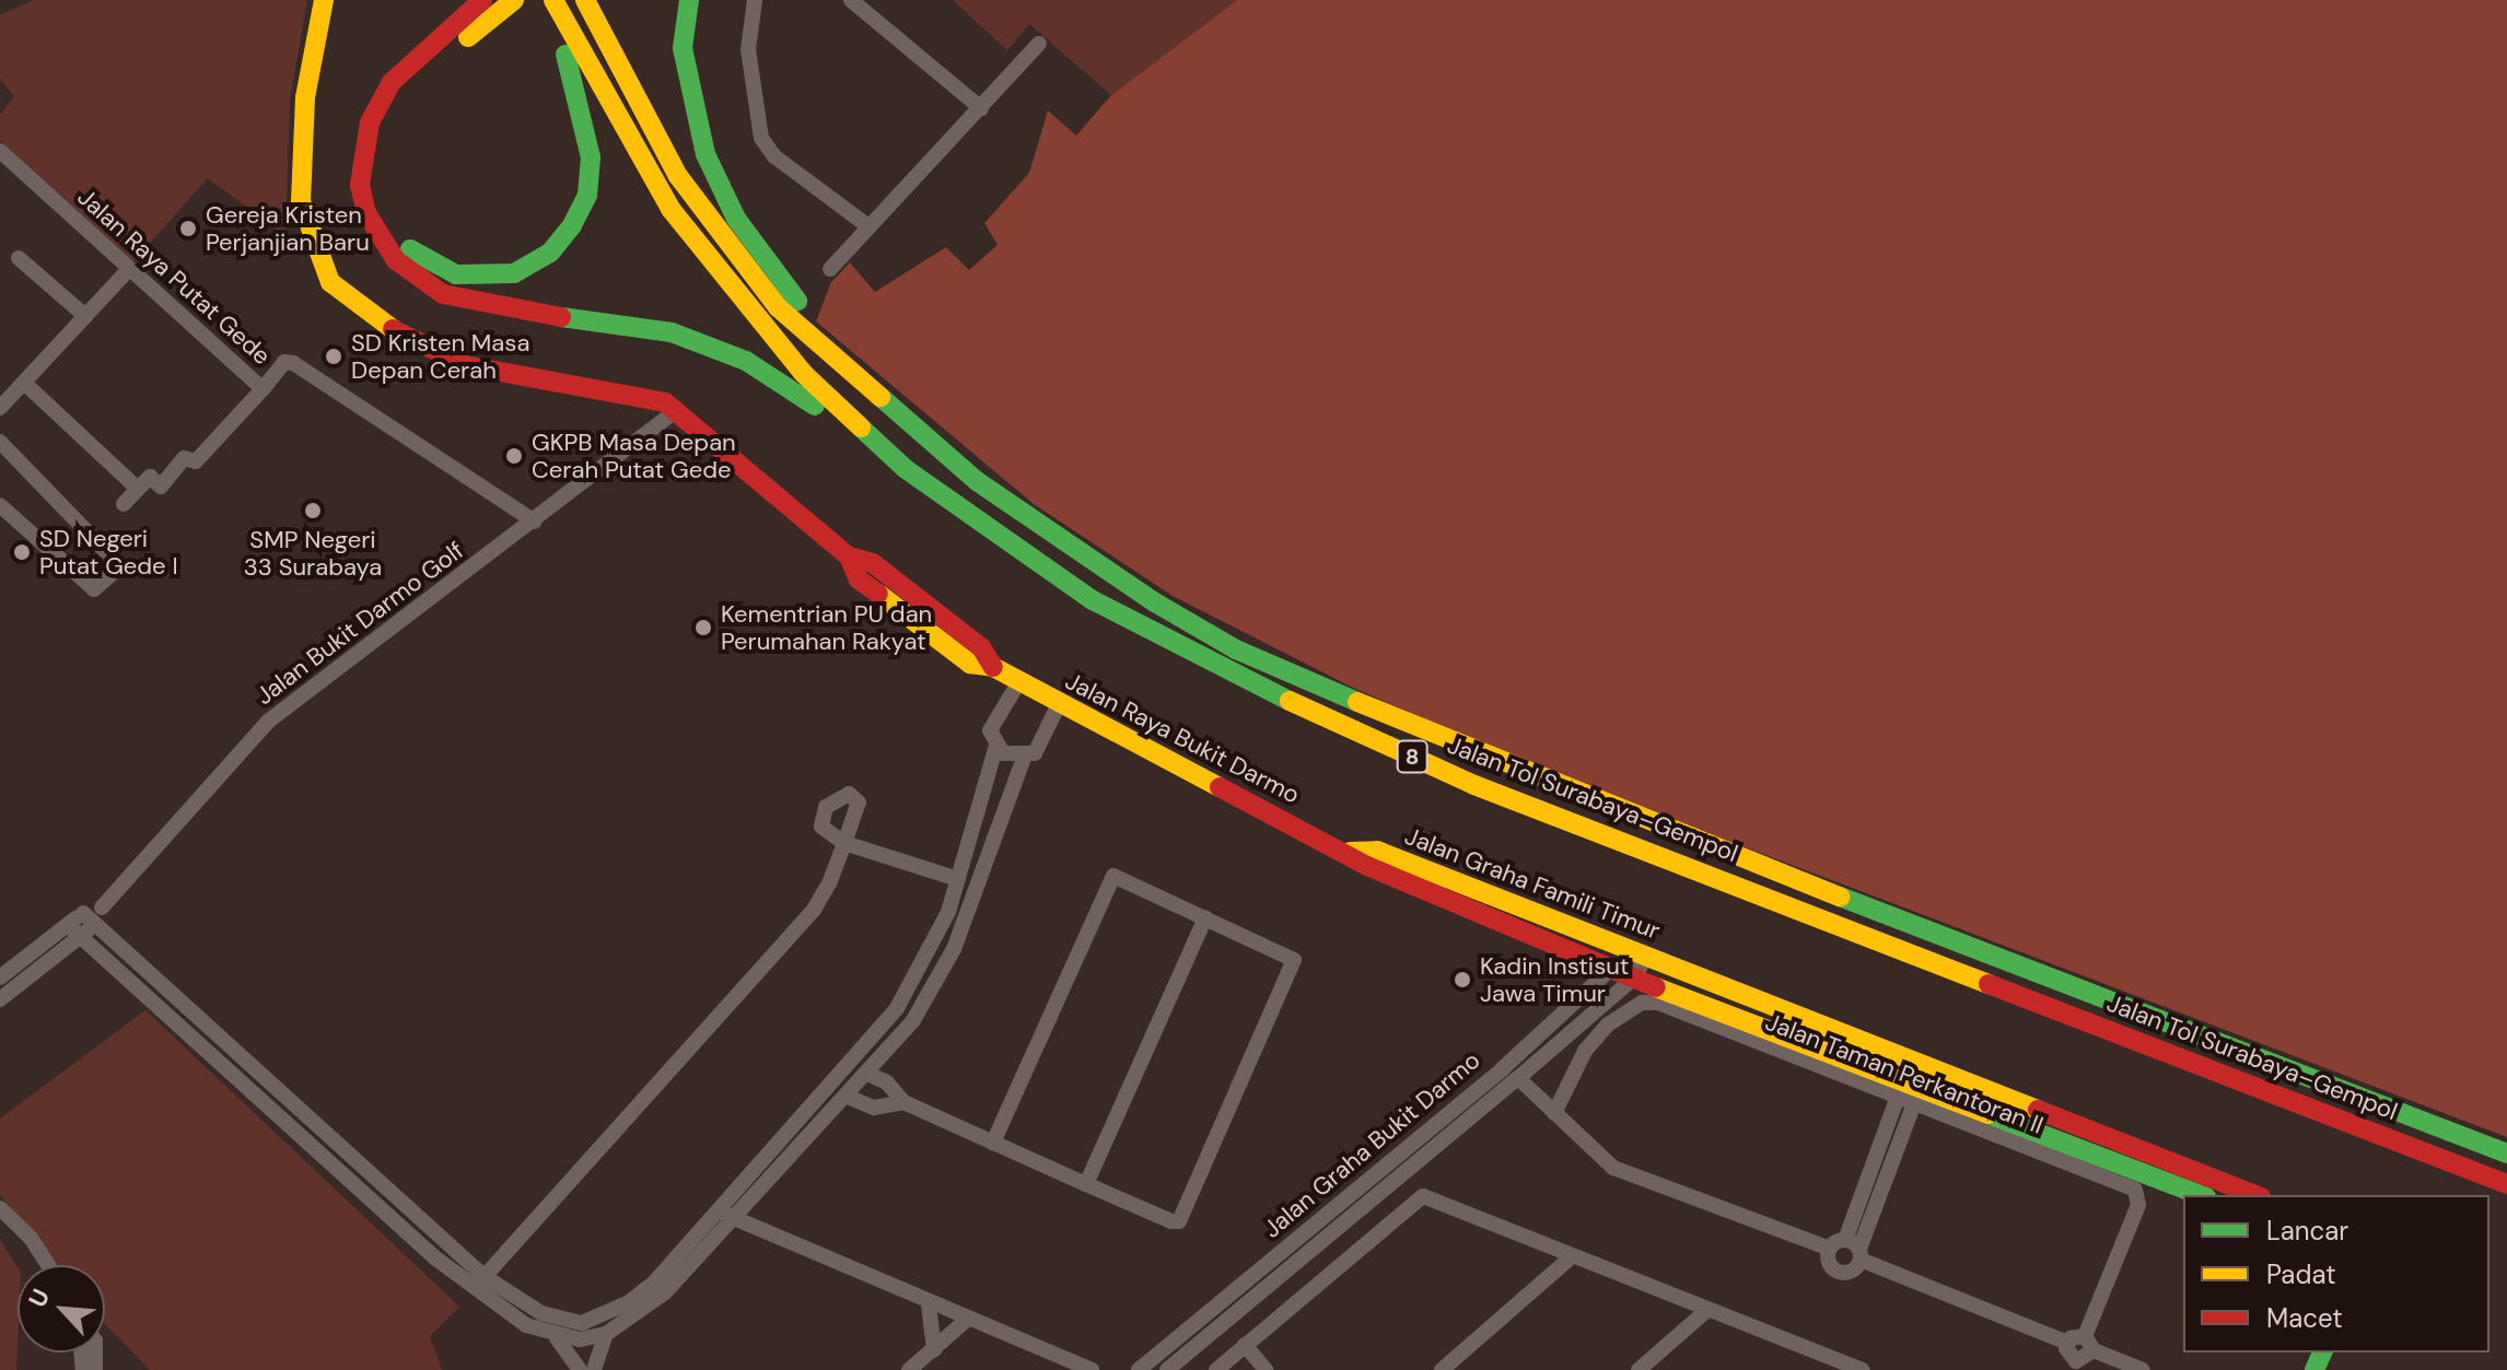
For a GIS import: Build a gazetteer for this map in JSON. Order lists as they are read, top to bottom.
{
  "streets": {
    "main road": [
      "Jalan Raya Bukit Darmo",
      "8",
      "Jalan Tol Surabaya–Gempol",
      "Jalan Graha Famili Timur"
    ],
    "street": [
      "Jalan Raya Putat Gede",
      "Jalan Bukit Darmo Golf",
      "Jalan Taman Perkantoran II",
      "Jalan Graha Bukit Darmo"
    ]
  },
  "crossings": [
    ["Jalan Raya Putat Gede", "Jalan Bukit Darmo Golf"],
    ["Jalan Bukit Darmo Golf", "Jalan Raya Bukit Darmo"],
    ["Jalan Raya Bukit Darmo", "Jalan Graha Famili Timur"],
    ["Jalan Graha Famili Timur", "Jalan Graha Bukit Darmo"]
  ],
  "places": [
    "Gereja Kristen Perjanjian Baru",
    "SD Kristen Masa Depan Cerah",
    "GKPB Masa Depan Cerah Putat Gede",
    "SMP Negeri 33 Surabaya",
    "SD Negeri Putat Gede I",
    "Kementrian PU dan Perumahan Rakyat",
    "Kadin Instisut Jawa Timur"
  ],
  "legend": ["Lancar", "Padat", "Macet"],
  "north": "top left"
}
